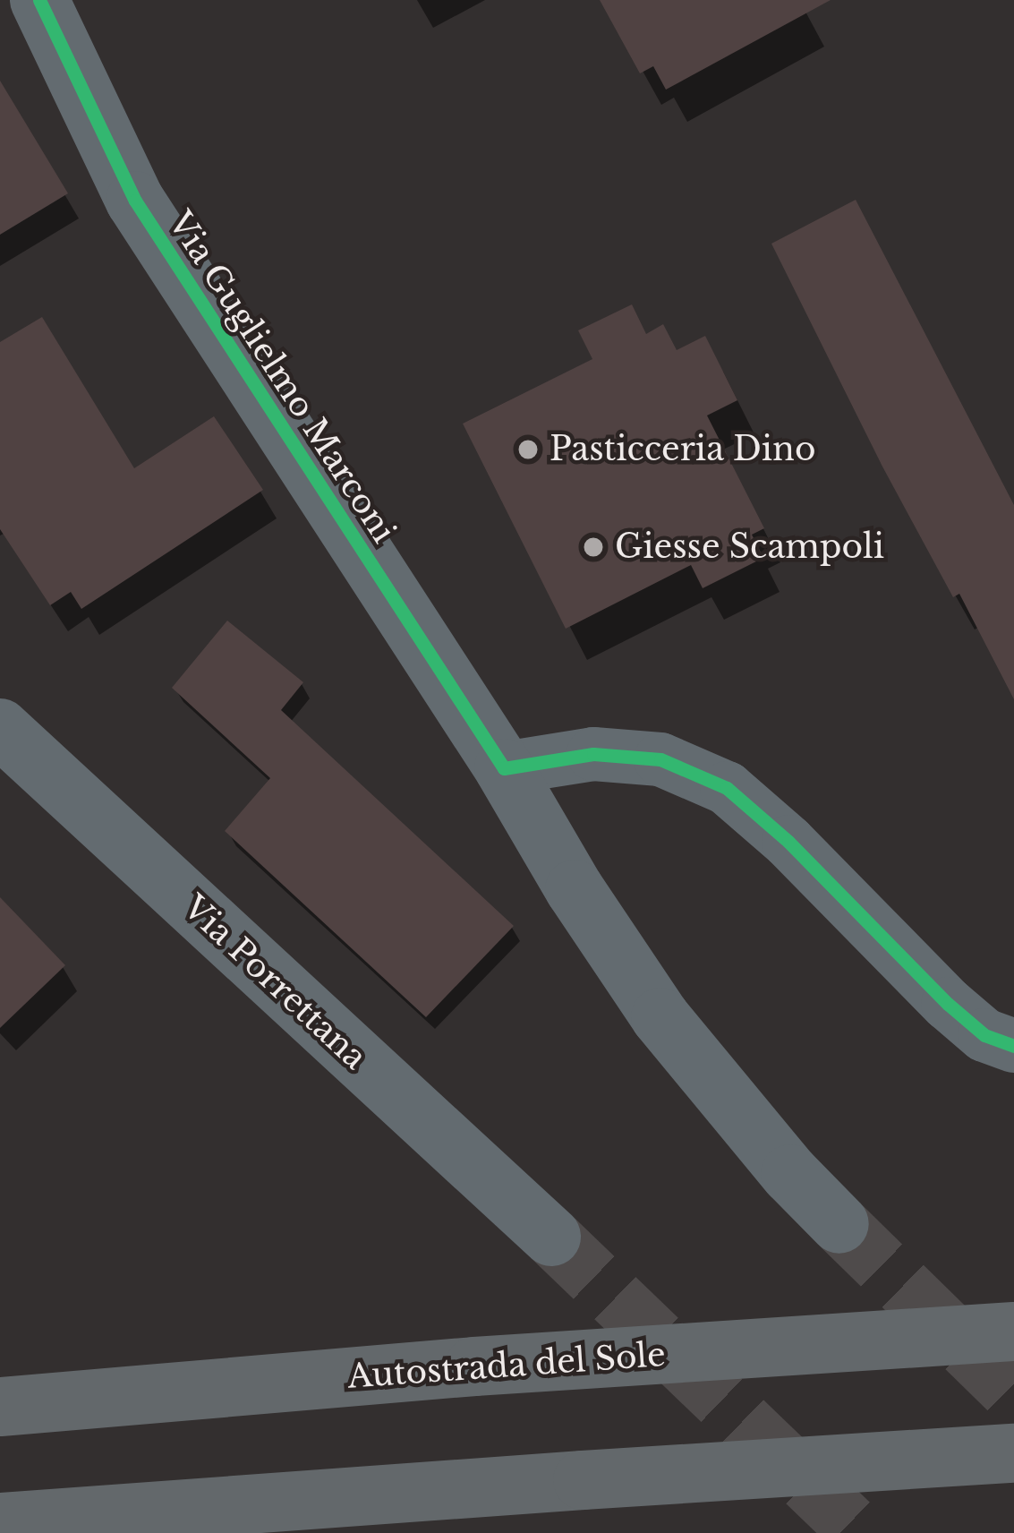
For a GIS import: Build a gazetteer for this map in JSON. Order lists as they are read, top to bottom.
{
  "streets": {
    "highway": ["Autostrada del Sole"],
    "main road": ["Via Guglielmo Marconi", "Via Porrettana"]
  },
  "places": ["Pasticceria Dino", "Giesse Scampoli"]
}
